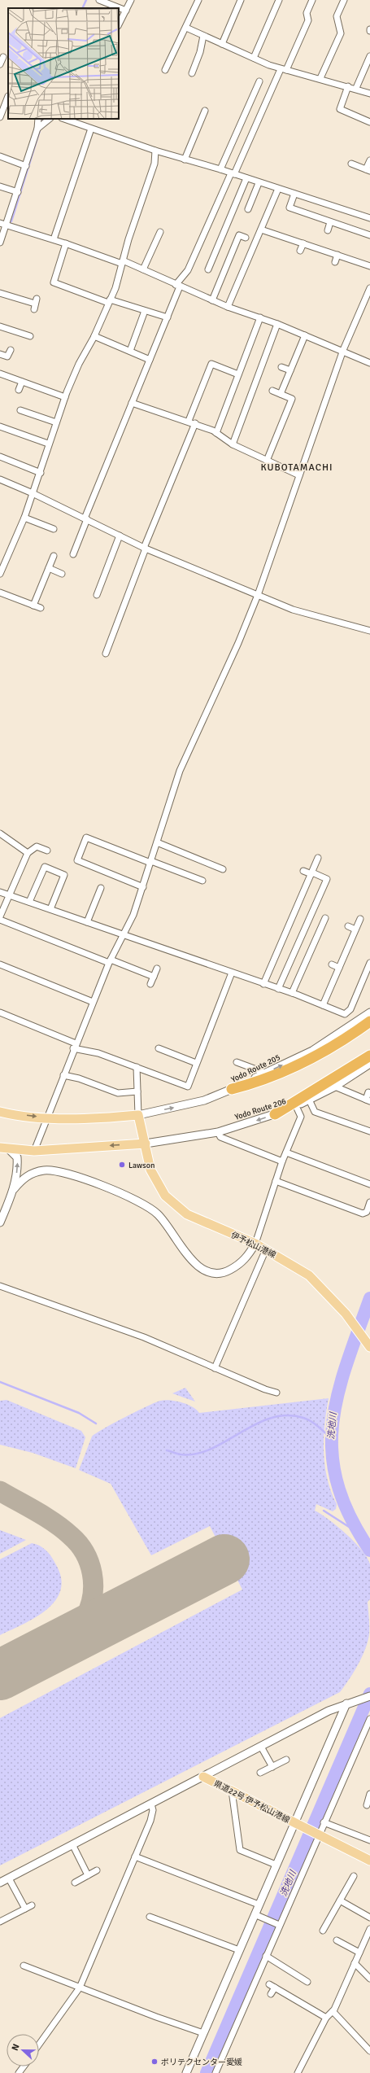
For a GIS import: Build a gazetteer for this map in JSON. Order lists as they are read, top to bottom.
{
  "streets": {
    "main road": ["伊予松山港線", "県道22号 伊予松山港線"],
    "street": ["Yodo Route 205", "Yodo Route 206"]
  },
  "crossings": [
    ["Yodo Route 205", "伊予松山港線"],
    ["Yodo Route 206", "伊予松山港線"]
  ],
  "one_way": ["Yodo Route 205"],
  "districts": ["KUBOTAMACHI"],
  "water": ["洗地川"],
  "places": ["Lawson", "ポリテクセンター愛媛"],
  "north": "left"
}
